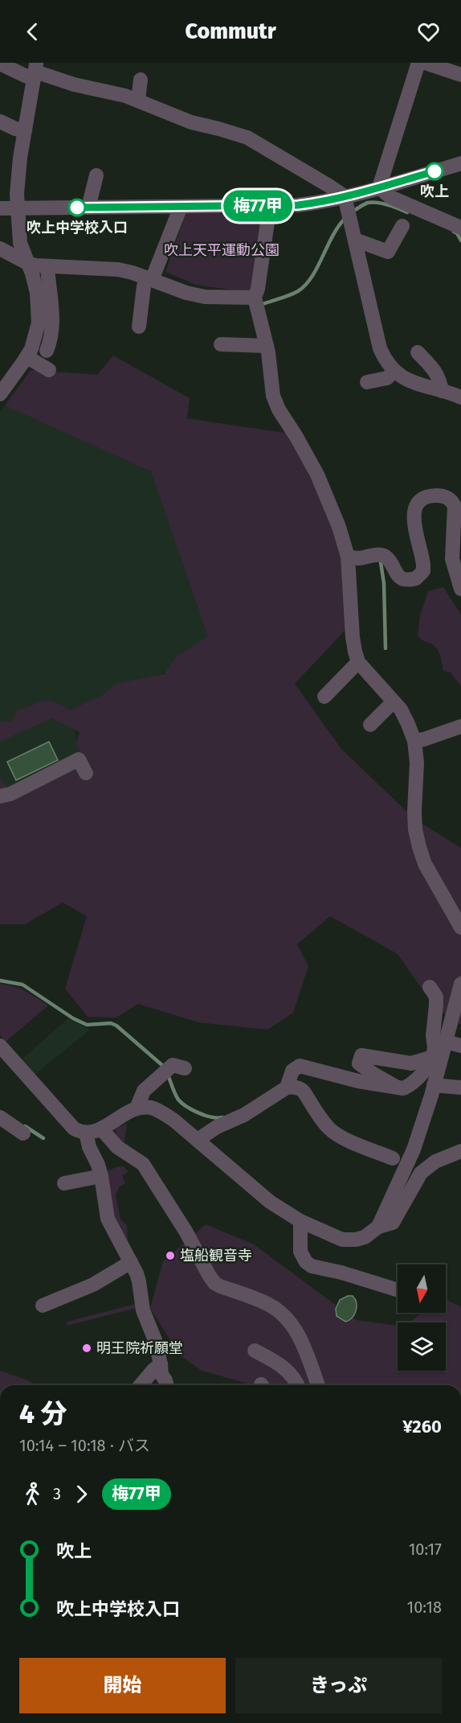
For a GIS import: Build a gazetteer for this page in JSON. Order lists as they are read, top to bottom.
{
  "parks": ["吹上天平運動公園"],
  "places": [
    "吹上",
    "吹上中学校入口",
    "塩船観音寺",
    "明王院祈願堂"
  ],
  "lines": ["bus line 梅77甲"],
  "north": "bottom",
  "page": {
    "header": "Commutr",
    "on_map": "梅77甲",
    "heading": ["4 分", "10:14 – 10:18 · バス", "¥260"],
    "legs": ["3", "梅77甲"],
    "list": [
      {
        "name": "吹上",
        "value": "10:17"
      },
      {
        "name": "吹上中学校入口",
        "value": "10:18"
      }
    ],
    "buttons": ["開始", "きっぷ"]
  }
}
